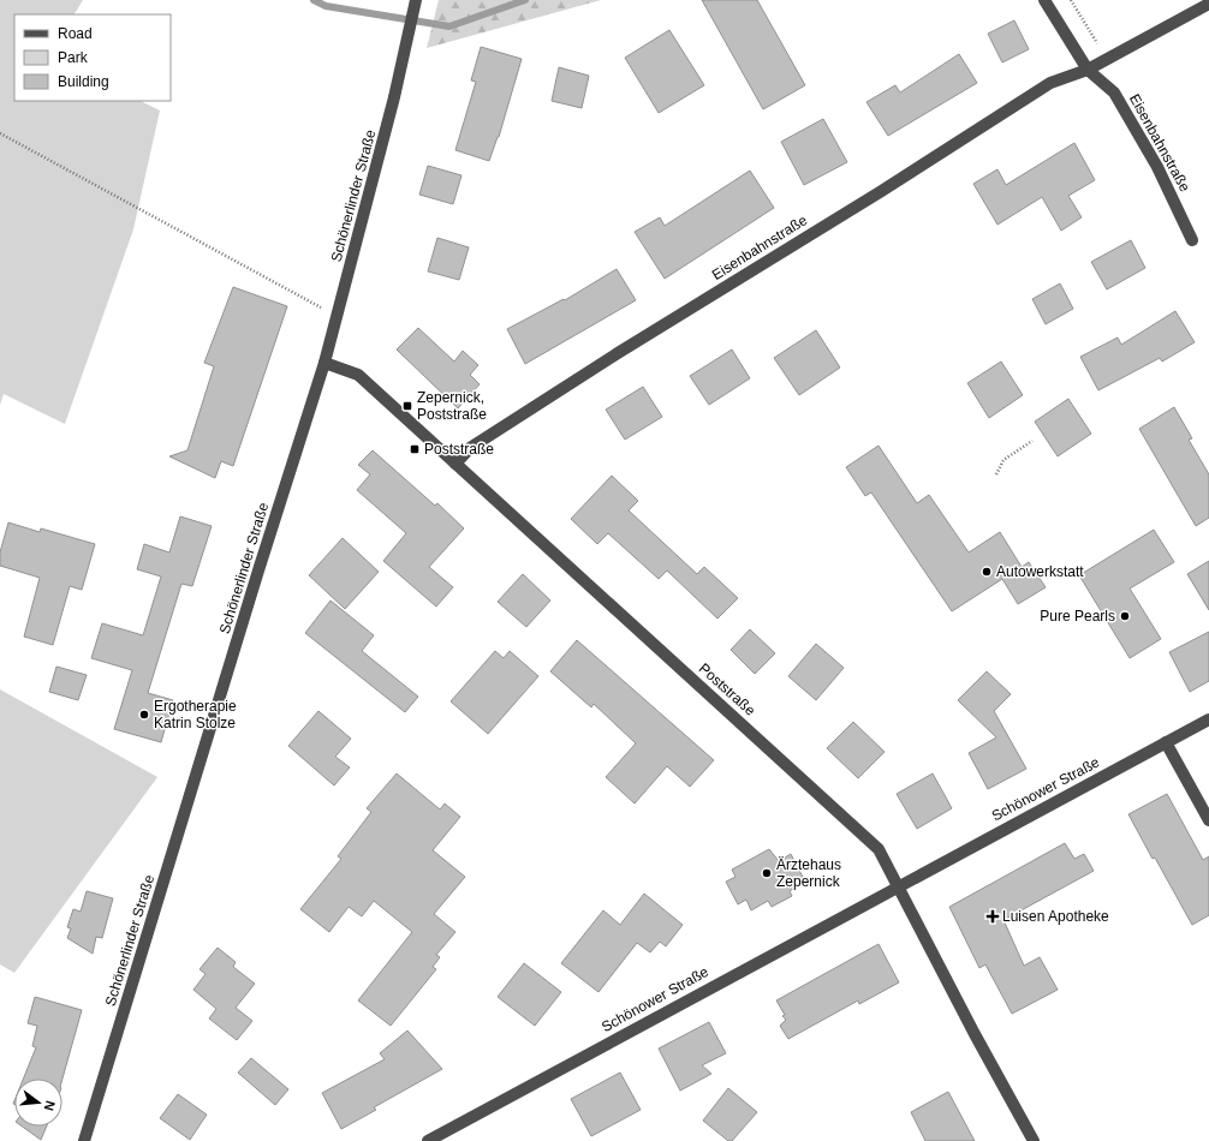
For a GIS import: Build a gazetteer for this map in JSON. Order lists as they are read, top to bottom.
{
  "streets": {
    "street": [
      "Eisenbahnstraße",
      "Schönerlinder Straße",
      "Poststraße",
      "Schönower Straße"
    ]
  },
  "crossings": [
    ["Eisenbahnstraße", "Poststraße"],
    ["Schönerlinder Straße", "Poststraße"],
    ["Poststraße", "Schönower Straße"]
  ],
  "places": {
    "transit": ["Zepernick, Poststraße", "Poststraße"],
    "other": [
      "Autowerkstatt",
      "Pure Pearls",
      "Ergotherapie Katrin Stolze",
      "Ärztehaus Zepernick"
    ],
    "health": ["Luisen Apotheke"]
  },
  "legend": ["Road", "Park", "Building"],
  "north": "right"
}
